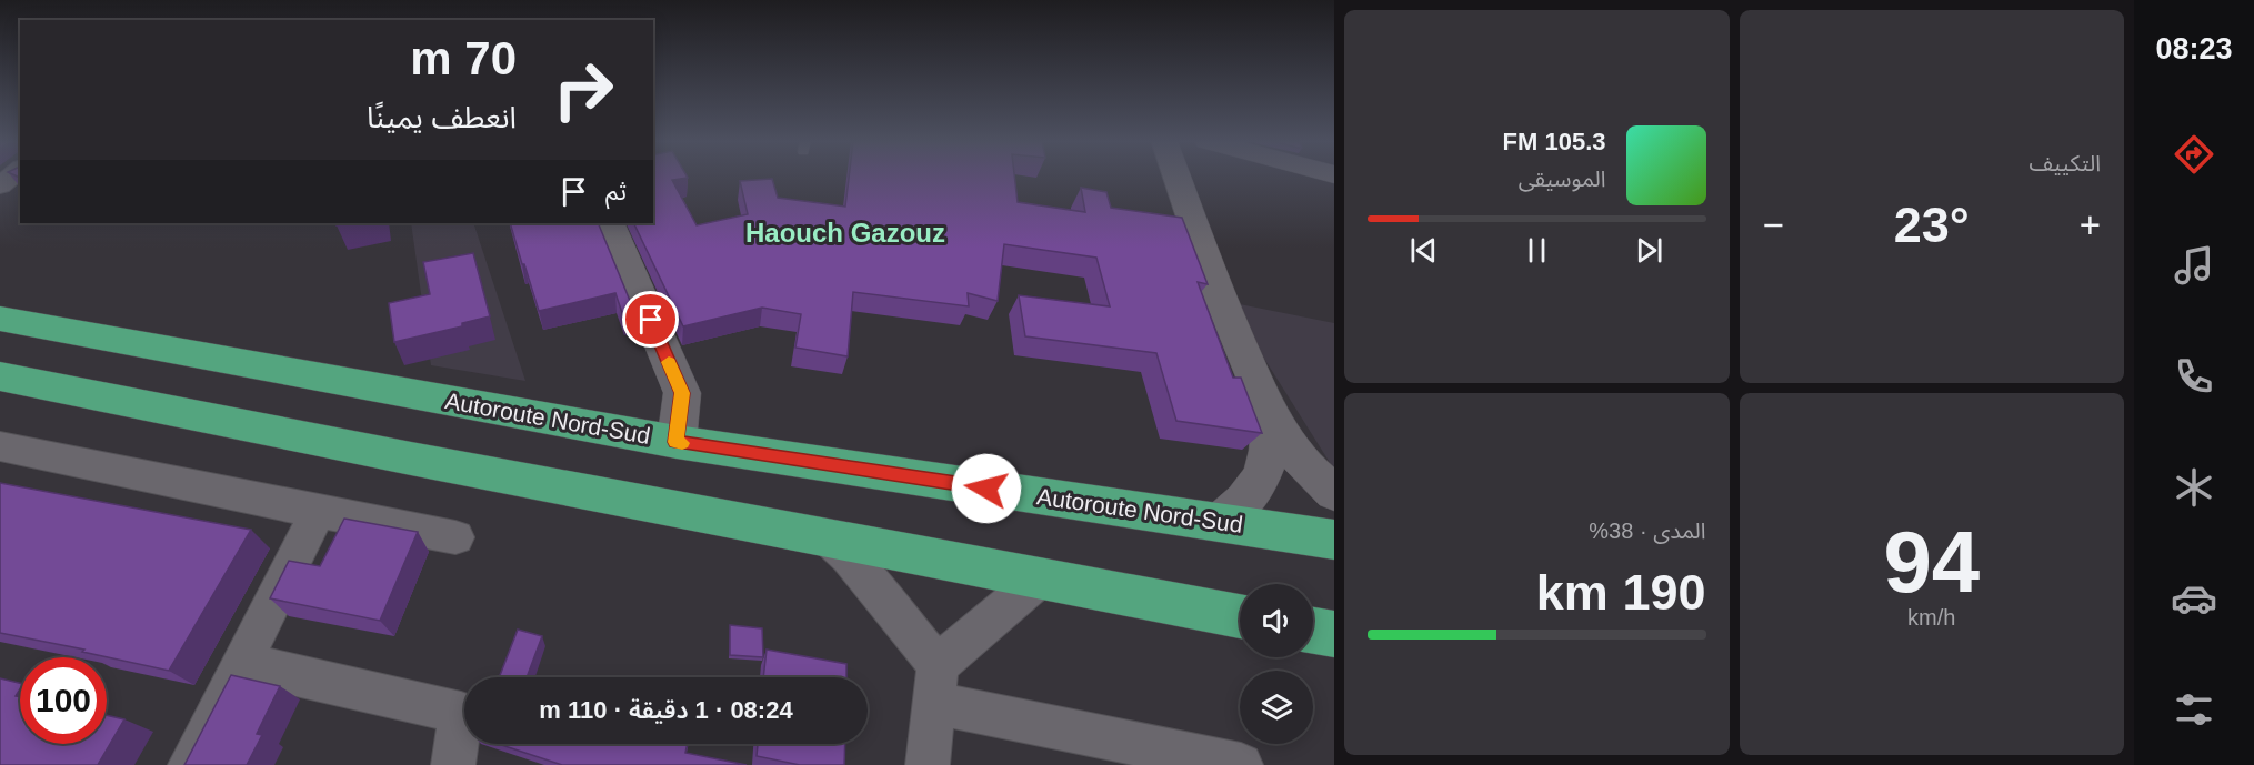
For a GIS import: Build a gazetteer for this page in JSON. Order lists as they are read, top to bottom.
{
  "streets": {
    "highway": ["Autoroute Nord-Sud"]
  },
  "districts": ["Haouch Gazouz"],
  "page": {
    "tabs": "08:23",
    "tile": [
      "التكييف",
      ["94", "km/h"],
      ["المدى · 38%", "190 km"]
    ],
    "turn": ["70 m", "انعطف يمينًا"],
    "song": ["105.3 FM", "الموسيقى"],
    "then": "ثم",
    "heat": ["−", "23°", "+"],
    "limit": "100",
    "trip": "08:24 · 1 دقيقة · 110 m"
  }
}
